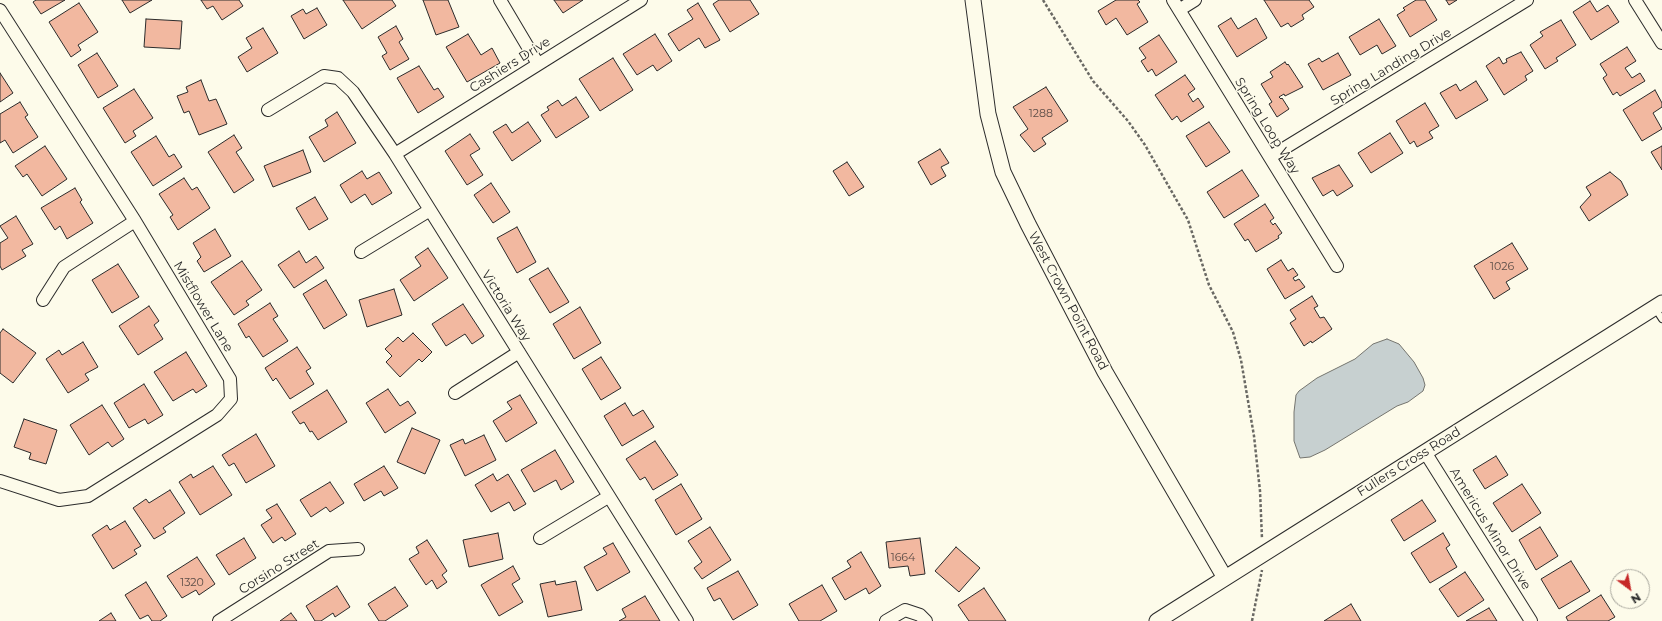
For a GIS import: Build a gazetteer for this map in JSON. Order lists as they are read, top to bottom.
{
  "streets": {
    "street": [
      "Cashiers Drive",
      "Spring Landing Drive",
      "Spring Loop Way",
      "West Crown Point Road",
      "Victoria Way",
      "Mistflower Lane",
      "Fullers Cross Road",
      "Americus Minor Drive",
      "Corsino Street"
    ]
  },
  "crossings": [
    ["Cashiers Drive", "Victoria Way"],
    ["Spring Landing Drive", "Spring Loop Way"],
    ["West Crown Point Road", "Fullers Cross Road"],
    ["Fullers Cross Road", "Americus Minor Drive"]
  ],
  "house_numbers": [
    "1288",
    "1026",
    "1664",
    "1320"
  ],
  "north": "bottom right"
}
